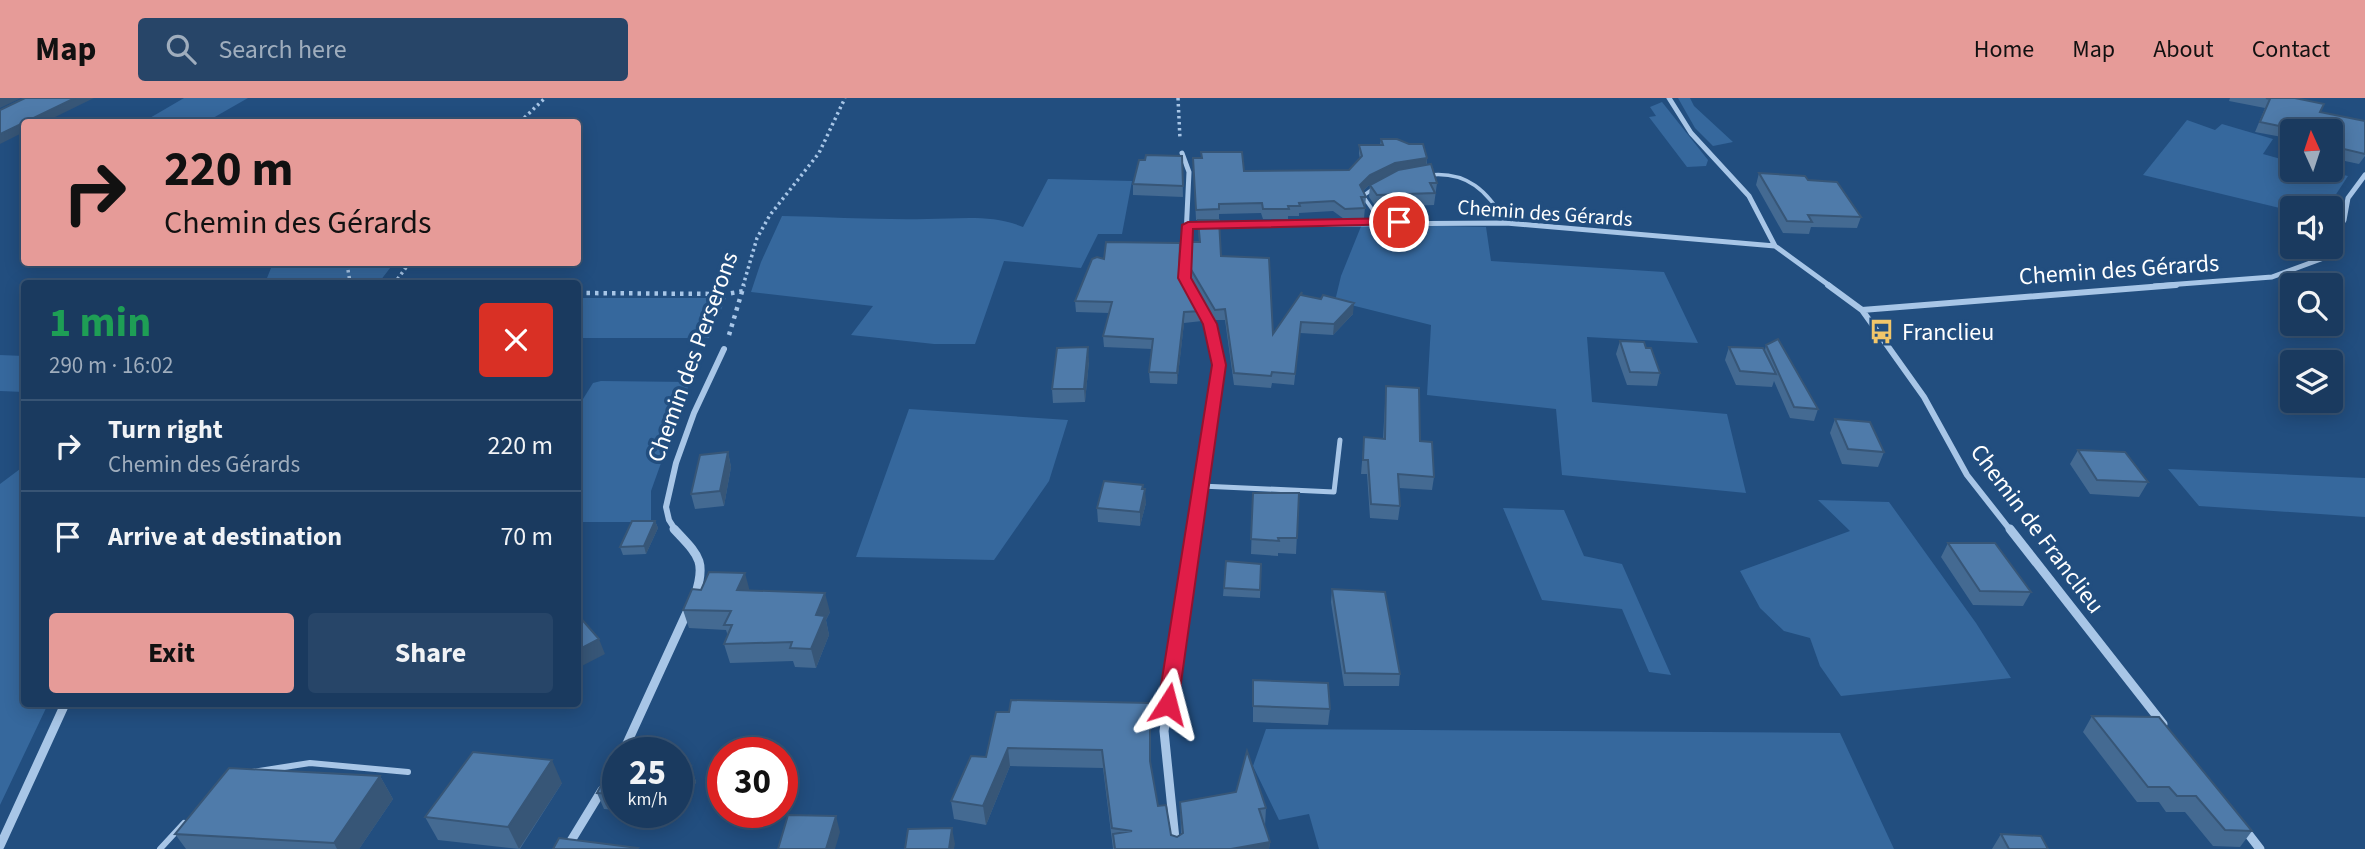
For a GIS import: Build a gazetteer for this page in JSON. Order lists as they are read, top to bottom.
{
  "streets": {
    "street": ["Chemin des Gérards", "Chemin des Perserons", "Chemin de Franclieu"]
  },
  "crossings": [
    ["Chemin des Gérards", "Chemin de Franclieu"]
  ],
  "places": {
    "bus stop": ["Franclieu"]
  },
  "north": "top",
  "page": {
    "header": "Map",
    "search": "Search here",
    "nav": [
      "Home",
      "Map",
      "About",
      "Contact"
    ],
    "turn": ["220 m", "Chemin des Gérards"],
    "heading": ["1 min", "290 m · 16:02"],
    "list": [
      {
        "name": "Turn right",
        "note": "Chemin des Gérards",
        "value": "220 m"
      },
      {
        "name": "Arrive at destination",
        "value": "70 m"
      }
    ],
    "buttons": ["Exit", "Share"],
    "speed": "25 km/h",
    "limit": "30"
  }
}
